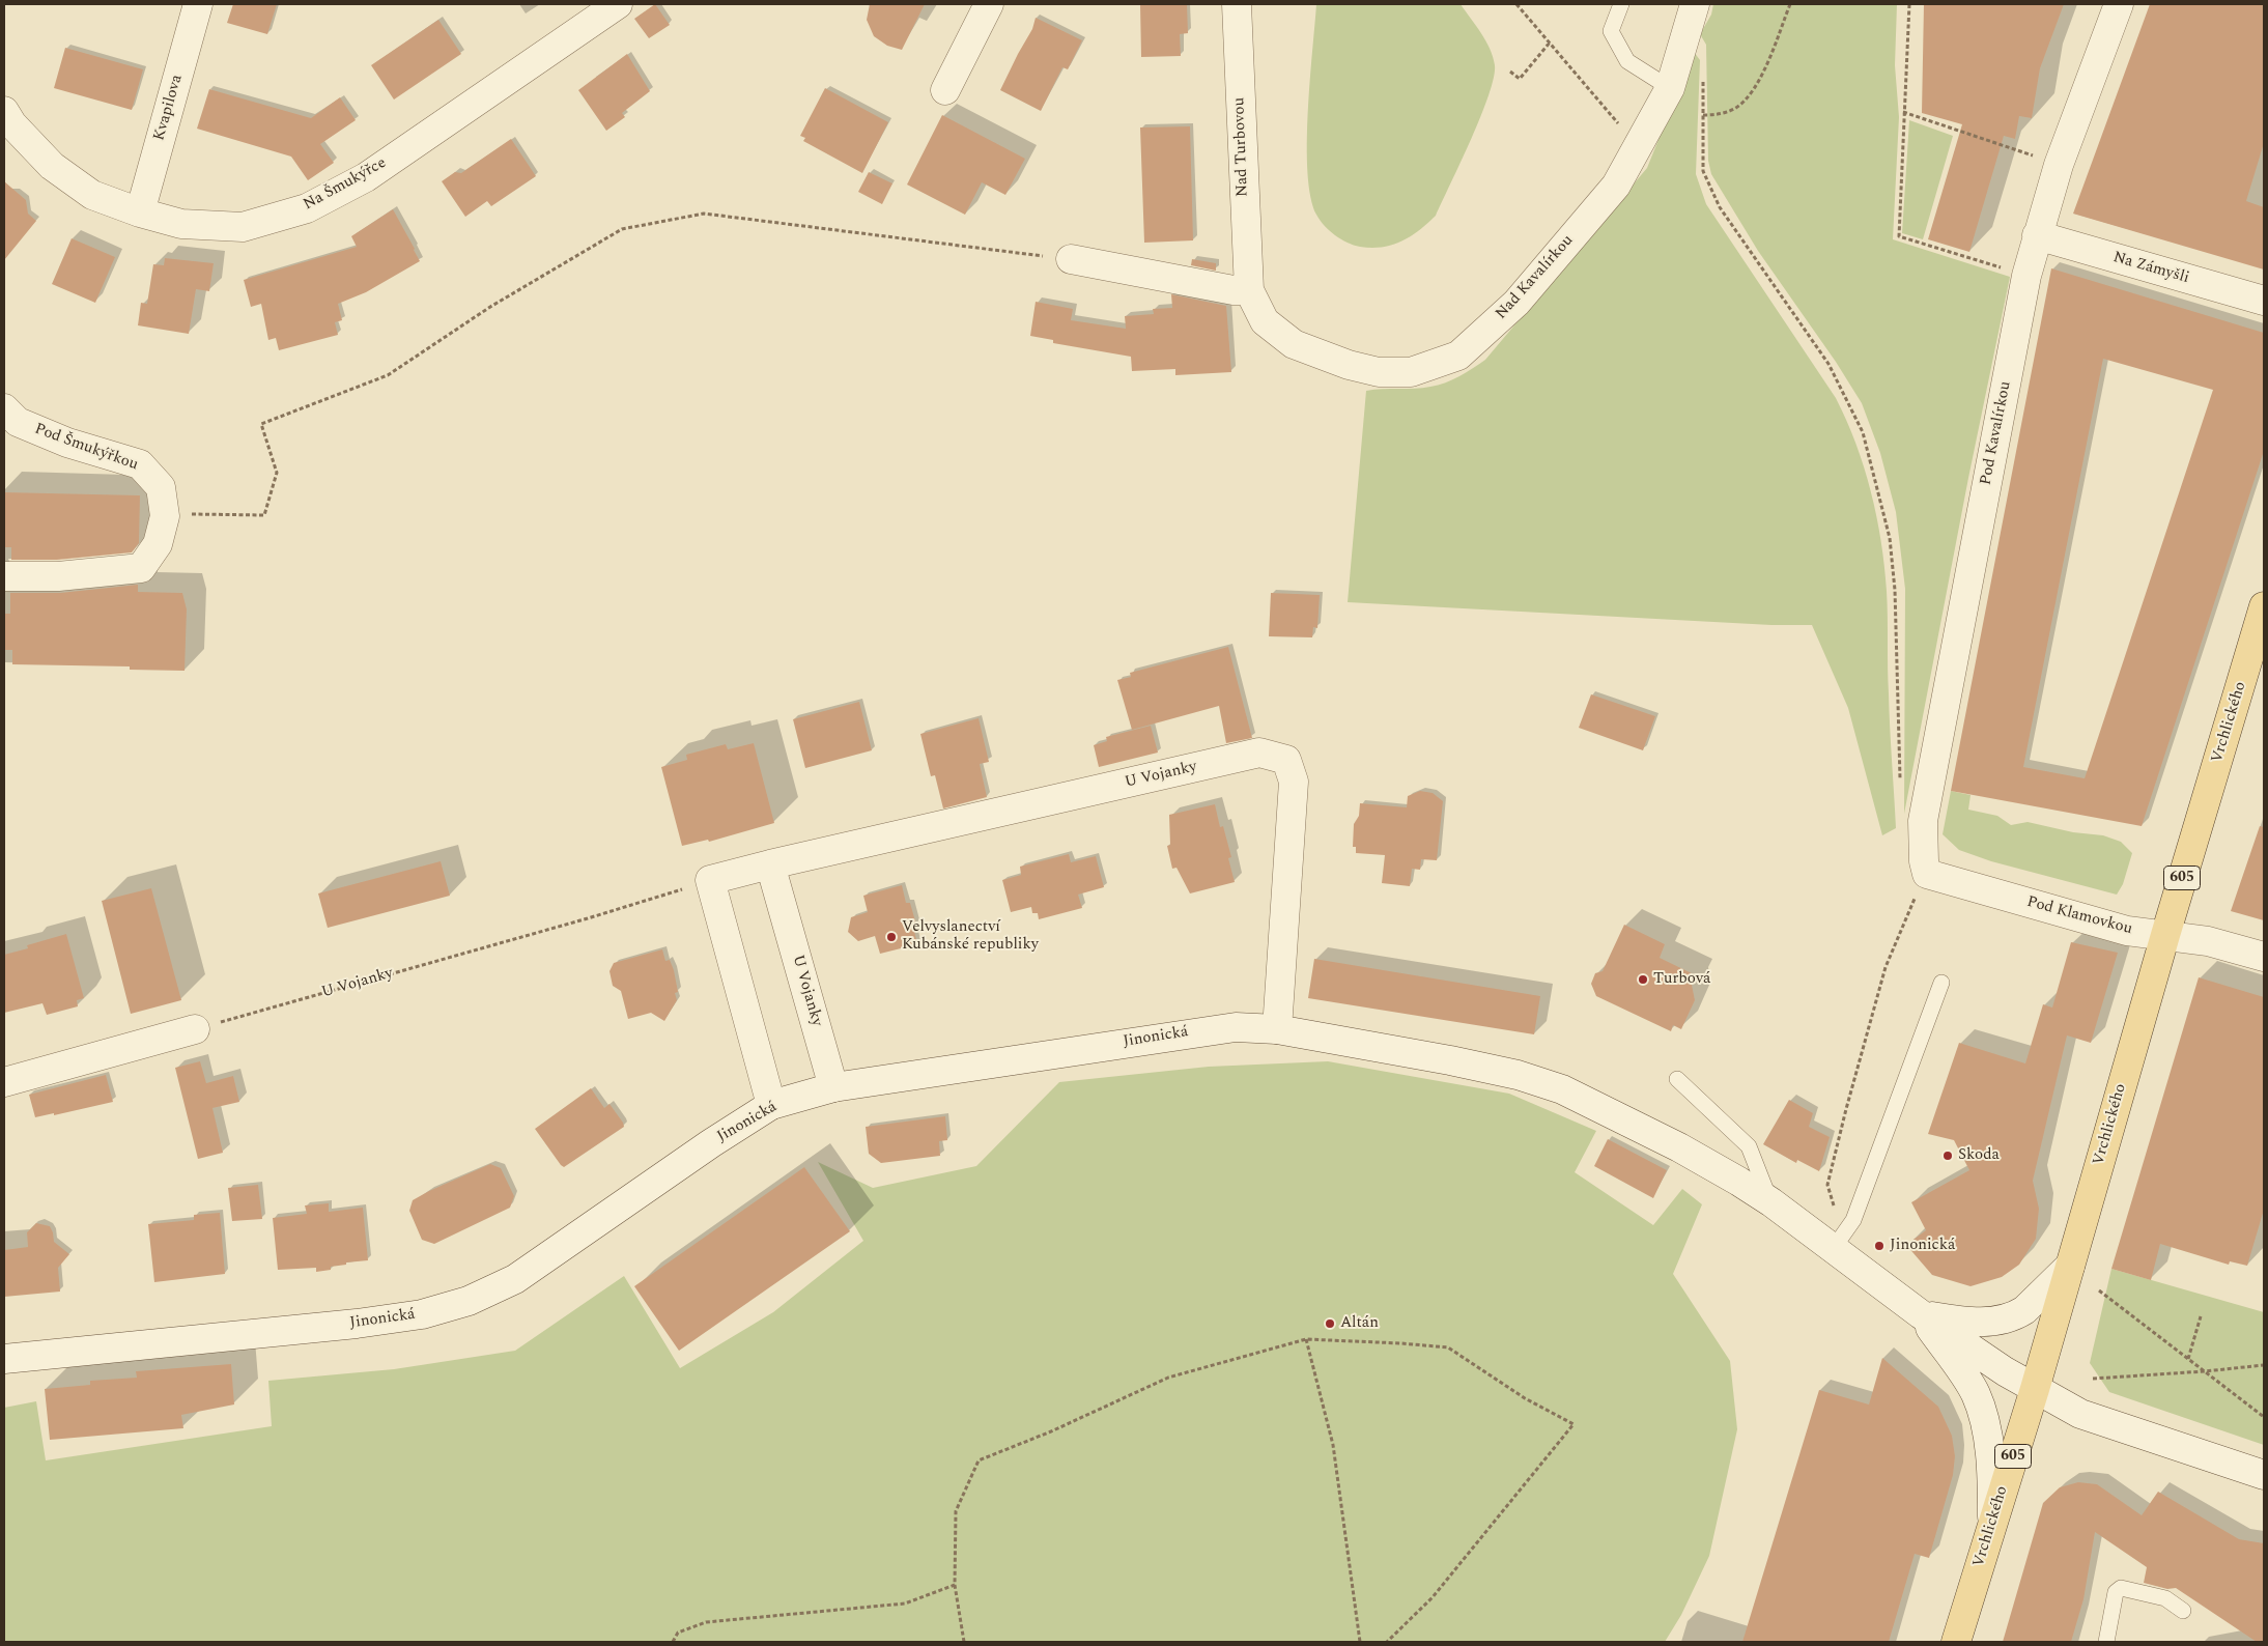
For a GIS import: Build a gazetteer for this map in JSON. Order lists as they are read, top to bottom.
{
  "streets": {
    "main road": ["Vrchlického", "605"],
    "street": [
      "Kvapilova",
      "Nad Turbovou",
      "Na Šmukýřce",
      "Na Zámyšli",
      "Nad Kavalírkou",
      "Pod Kavalírkou",
      "Pod Šmukýřkou",
      "U Vojanky",
      "Pod Klamovkou",
      "Jinonická"
    ]
  },
  "crossings": [
    ["Kvapilova", "Na Šmukýřce"],
    ["Nad Turbovou", "Nad Kavalírkou"],
    ["Na Zámyšli", "Pod Kavalírkou"],
    ["Pod Kavalírkou", "Pod Klamovkou"],
    ["Vrchlického", "Pod Klamovkou"],
    ["Vrchlického", "Jinonická"],
    ["U Vojanky", "Jinonická"]
  ],
  "places": [
    "Velvyslanectví Kubánské republiky",
    "Turbová",
    "Skoda",
    "Jinonická",
    "Altán"
  ]
}
